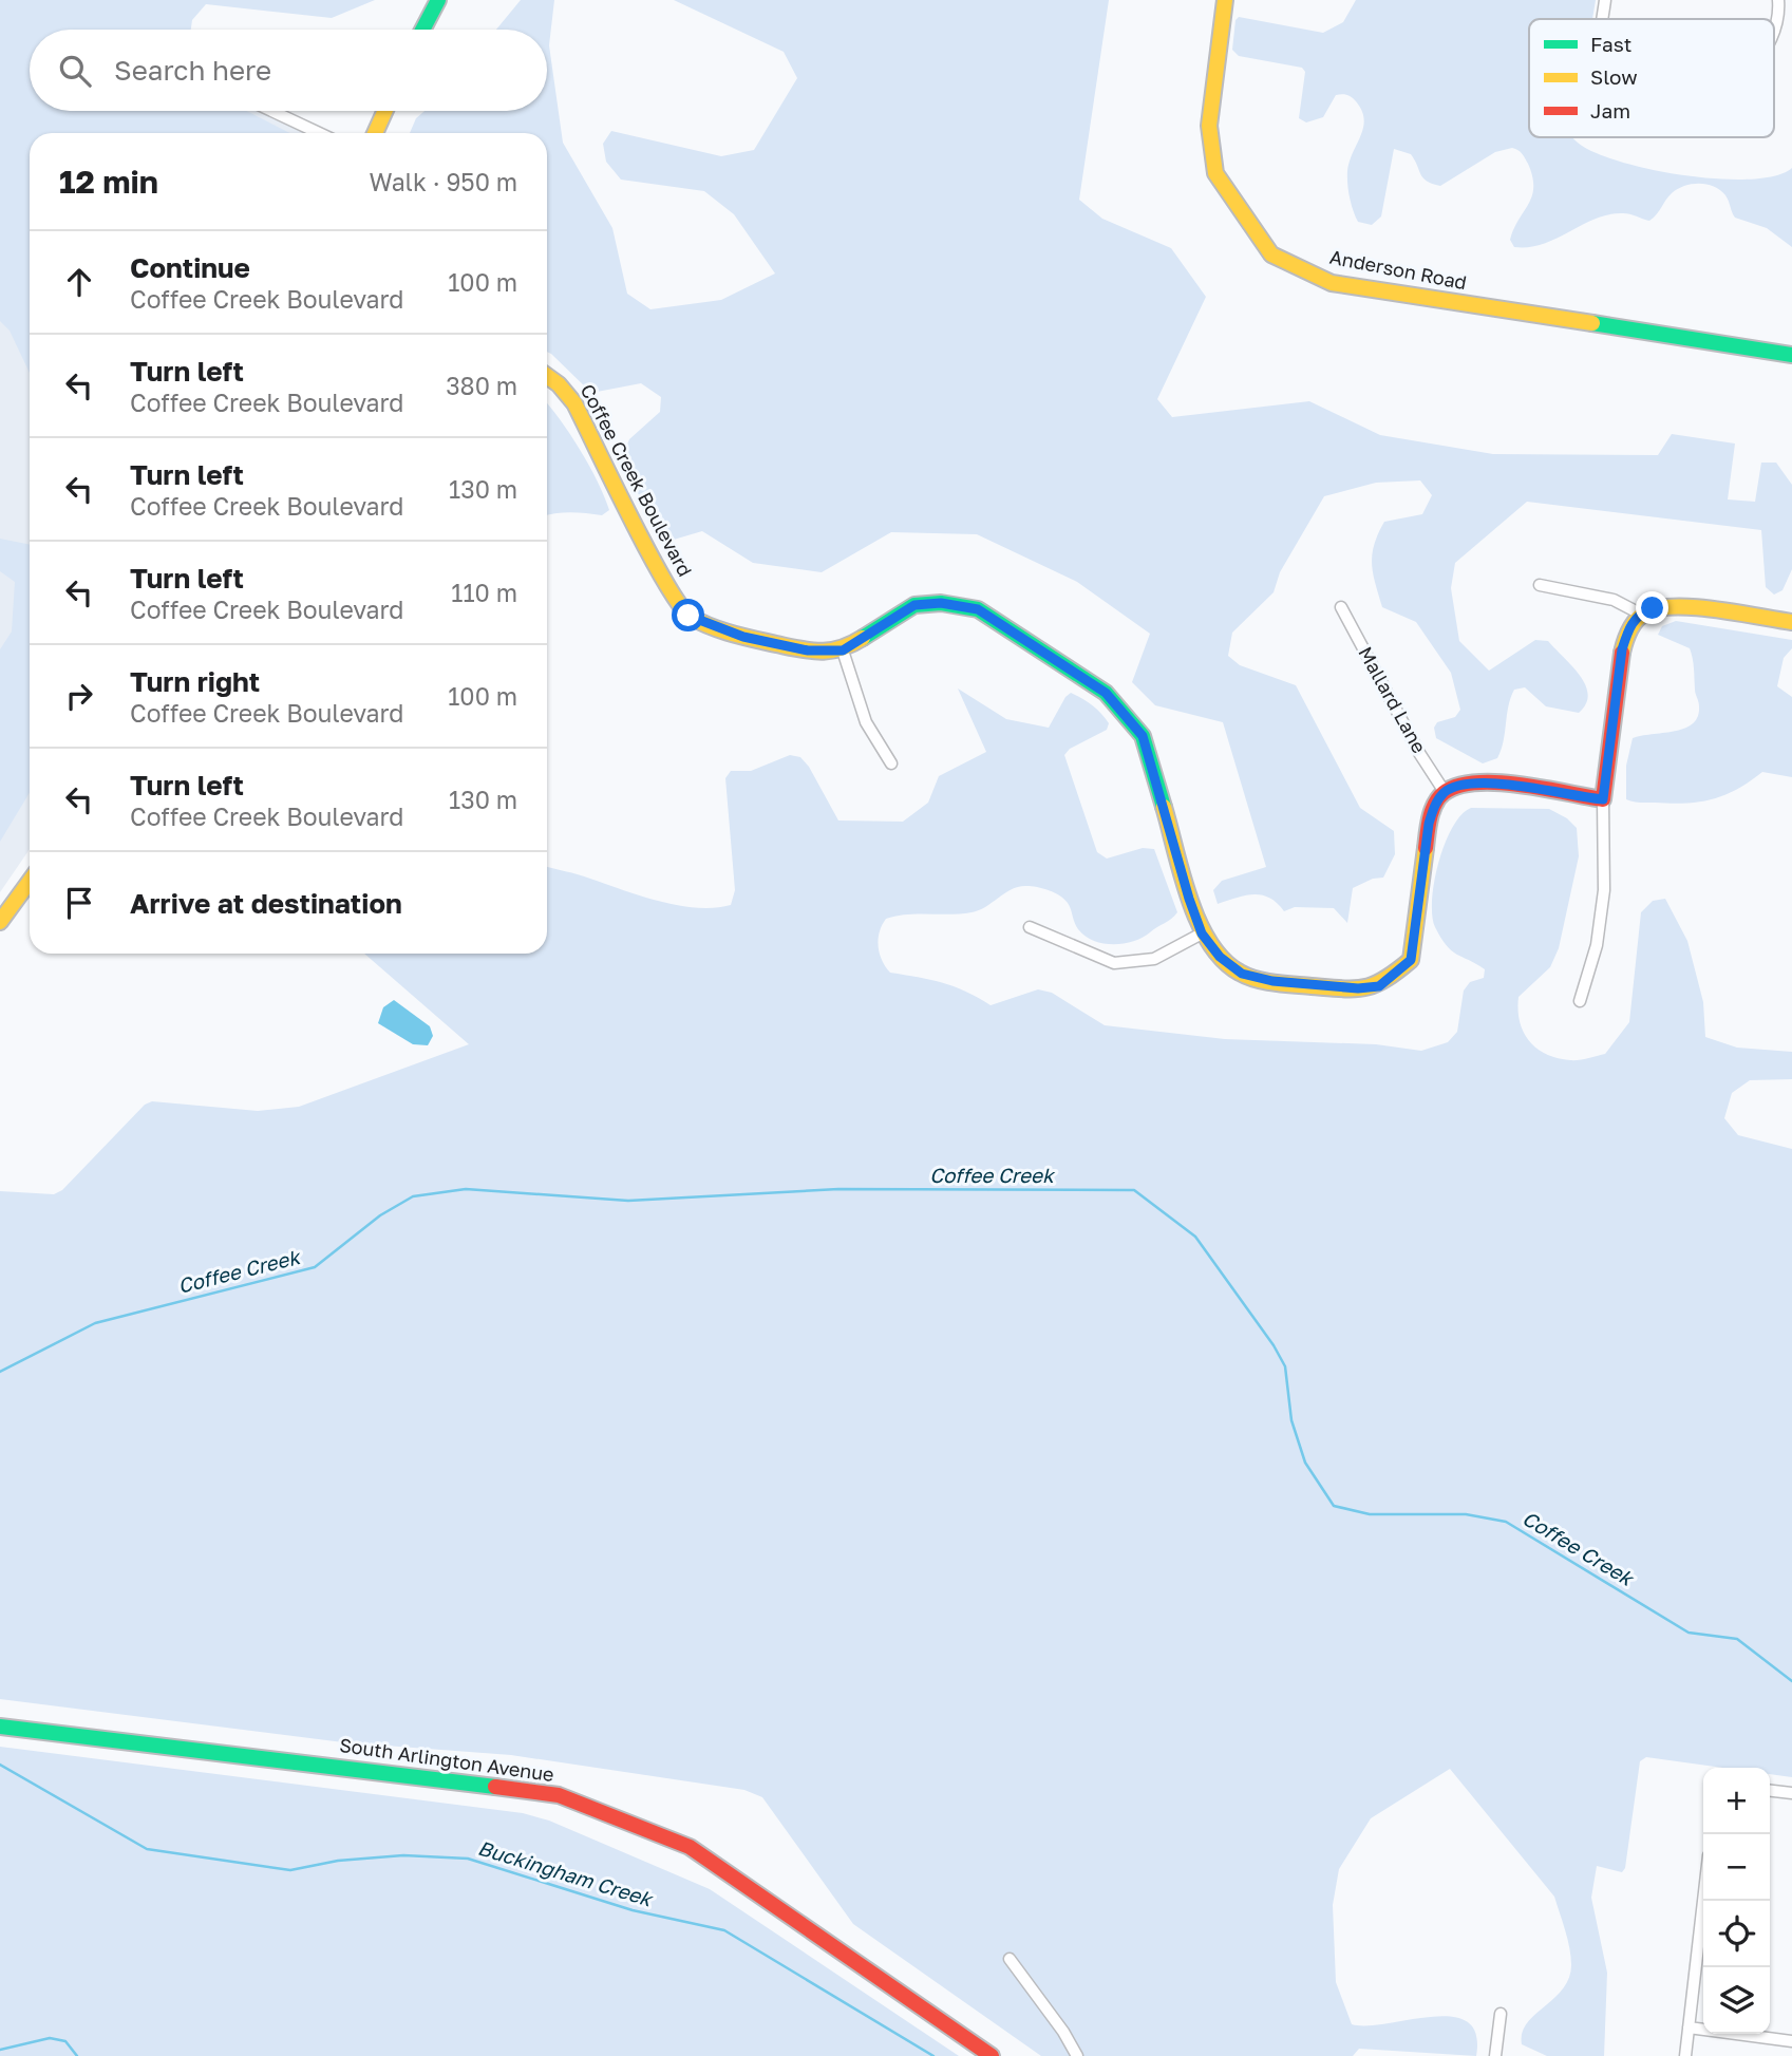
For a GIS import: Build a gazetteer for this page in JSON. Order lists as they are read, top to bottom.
{
  "streets": {
    "main road": ["Anderson Road", "Coffee Creek Boulevard", "South Arlington Avenue"],
    "street": ["Mallard Lane"]
  },
  "water": ["Coffee Creek", "Buckingham Creek"],
  "legend": ["Fast", "Slow", "Jam"],
  "page": {
    "search": "Search here",
    "heading": ["12 min", "Walk · 950 m"],
    "list": [
      ["Continue", "Coffee Creek Boulevard", "100 m"],
      ["Turn left", "Coffee Creek Boulevard", "380 m"],
      ["Turn left", "Coffee Creek Boulevard", "130 m"],
      ["Turn left", "Coffee Creek Boulevard", "110 m"],
      ["Turn right", "Coffee Creek Boulevard", "100 m"],
      ["Turn left", "Coffee Creek Boulevard", "130 m"],
      "Arrive at destination"
    ],
    "map_buttons": ["+", "−"]
  }
}
